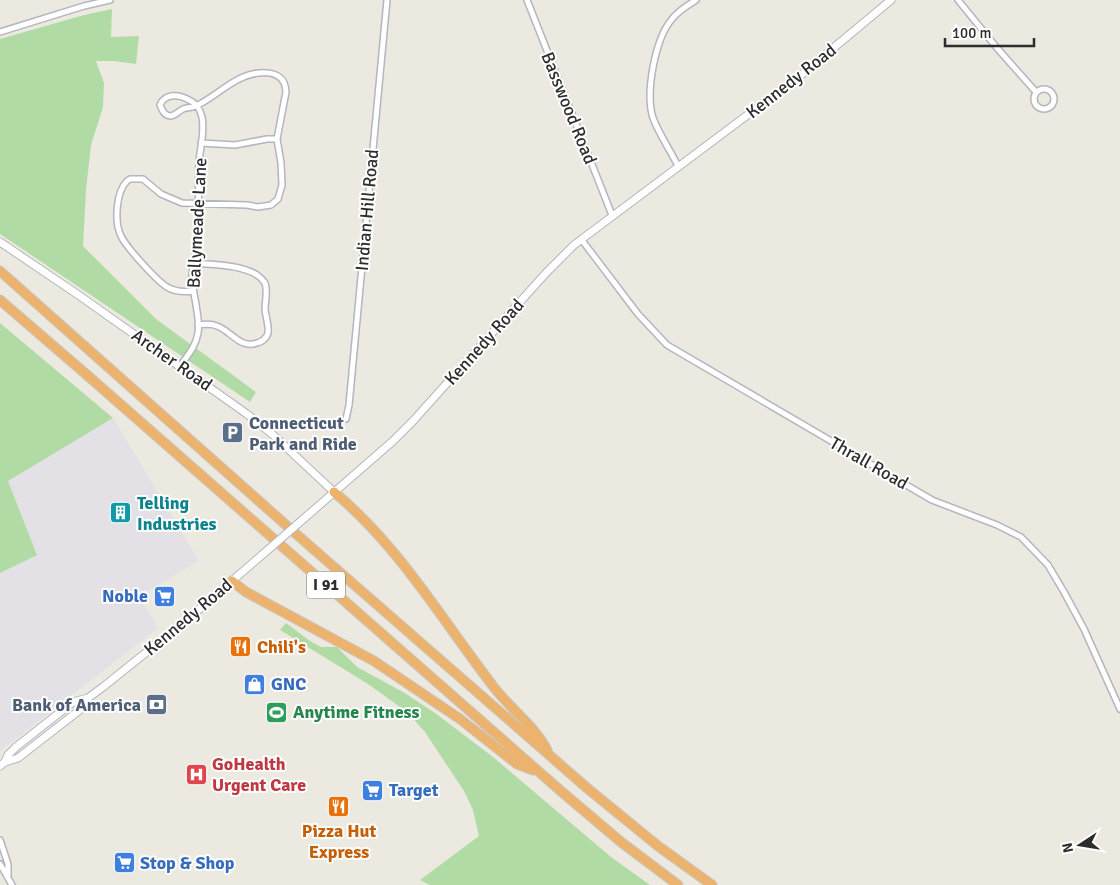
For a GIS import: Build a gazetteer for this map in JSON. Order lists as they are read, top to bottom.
{
  "streets": {
    "highway": ["I 91"],
    "street": [
      "Kennedy Road",
      "Basswood Road",
      "Indian Hill Road",
      "Ballymeade Lane",
      "Archer Road",
      "Thrall Road"
    ]
  },
  "crossings": [
    ["Kennedy Road", "Basswood Road"],
    ["Kennedy Road", "Archer Road"],
    ["Kennedy Road", "Thrall Road"],
    ["Ballymeade Lane", "Archer Road"]
  ],
  "places": {
    "parking": ["Connecticut Park and Ride"],
    "building": ["Telling Industries"],
    "supermarket": ["Noble", "Target", "Stop & Shop"],
    "restaurant": ["Chili's", "Pizza Hut Express"],
    "shop": ["GNC"],
    "bank": ["Bank of America"],
    "sports": ["Anytime Fitness"],
    "hospital": ["GoHealth Urgent Care"]
  },
  "scale_bar": "100 m",
  "north": "left"
}
